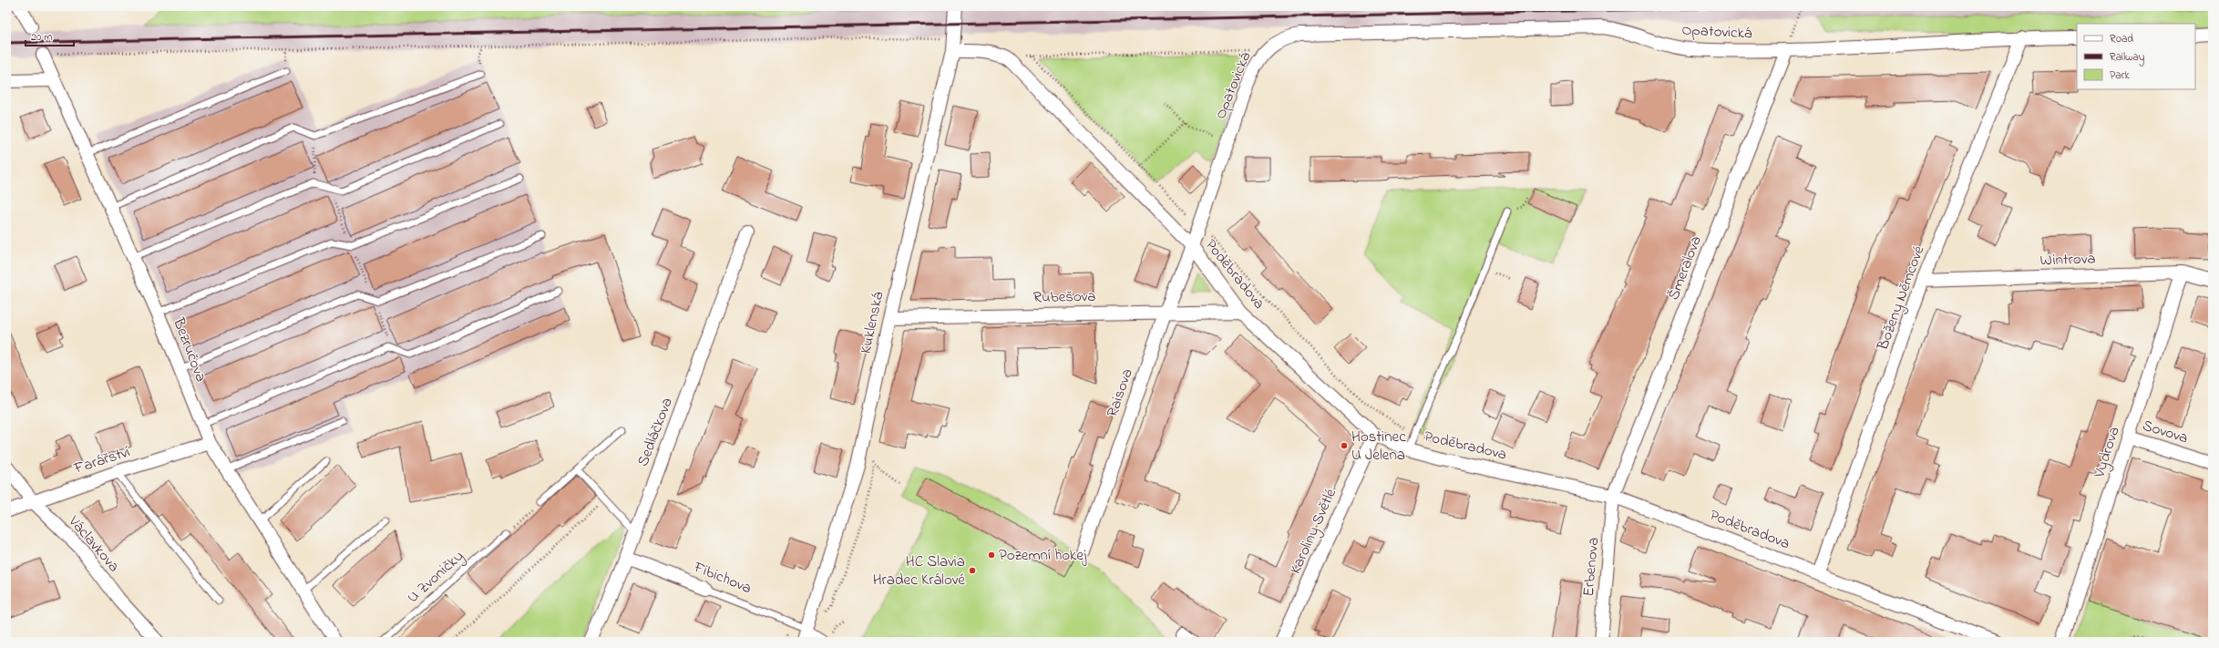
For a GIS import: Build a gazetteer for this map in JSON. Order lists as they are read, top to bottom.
{
  "streets": {
    "street": [
      "Opatovická",
      "Wintrova",
      "Šmeralova",
      "Poděbradova",
      "Rubešova",
      "Boženy Němcové",
      "Kuklenská",
      "Bezručova",
      "Raisova",
      "Sedláčkova",
      "Sovova",
      "Vydrova",
      "Farářství",
      "Karoliny Světlé",
      "Václavkova",
      "Erbenova",
      "Fibichova"
    ],
    "lane": ["U Zvoničky"]
  },
  "crossings": [
    ["Opatovická", "Šmeralova"],
    ["Opatovická", "Poděbradova"],
    ["Opatovická", "Boženy Němcové"],
    ["Opatovická", "Raisova"],
    ["Wintrova", "Boženy Němcové"],
    ["Wintrova", "Vydrova"],
    ["Šmeralova", "Poděbradova"],
    ["Šmeralova", "Erbenova"],
    ["Poděbradova", "Rubešova"],
    ["Poděbradova", "Boženy Němcové"],
    ["Poděbradova", "Raisova"],
    ["Poděbradova", "Karoliny Světlé"],
    ["Poděbradova", "Erbenova"],
    ["Rubešova", "Kuklenská"],
    ["Rubešova", "Raisova"],
    ["Kuklenská", "Fibichova"],
    ["Bezručova", "Farářství"],
    ["Sedláčkova", "Fibichova"],
    ["Sovova", "Vydrova"],
    ["Farářství", "Václavkova"]
  ],
  "places": ["Hostinec U Jelena", "Pozemní hokej", "HC Slavia Hradec Králové"],
  "legend": ["Road", "Railway", "Park"],
  "scale_bar": "20 m"
}
